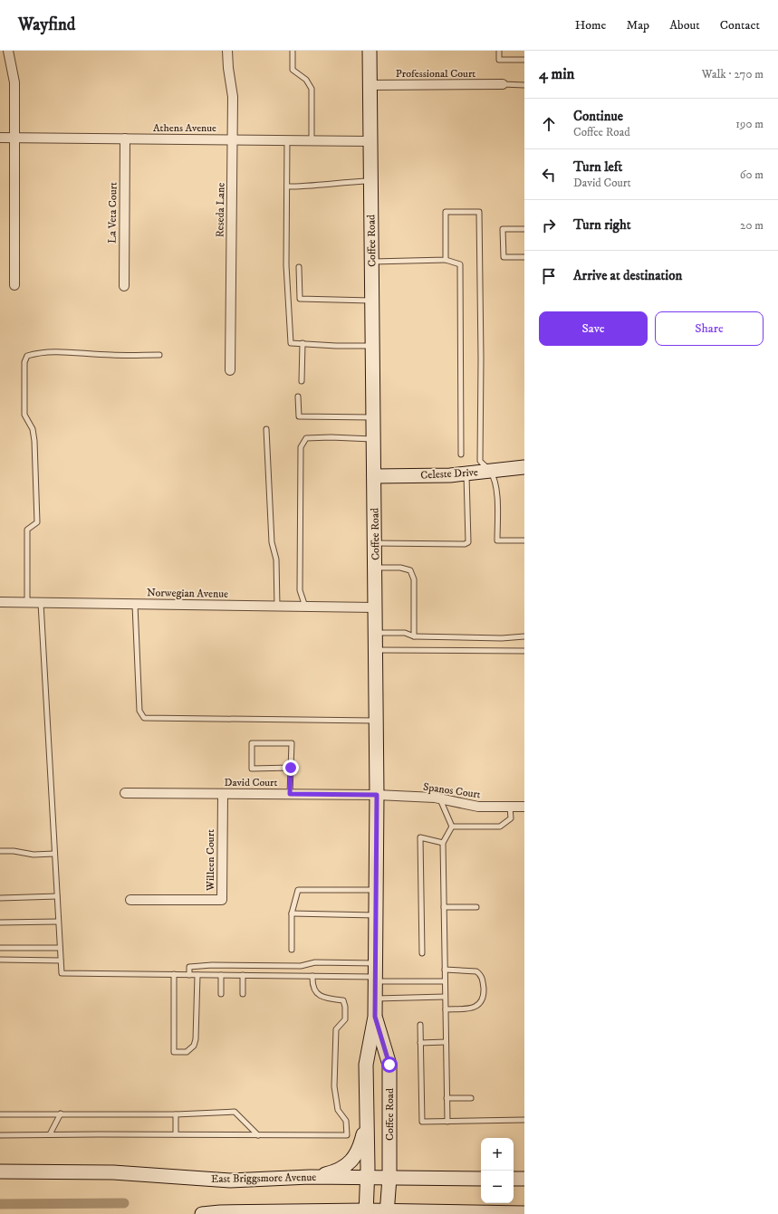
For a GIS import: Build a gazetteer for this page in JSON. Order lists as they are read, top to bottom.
{
  "streets": {
    "main road": ["Coffee Road", "Celeste Drive", "East Briggsmore Avenue"],
    "street": [
      "Professional Court",
      "Athens Avenue",
      "Reseda Lane",
      "La Veta Court",
      "Norwegian Avenue",
      "David Court",
      "Spanos Court",
      "Willeen Court"
    ]
  },
  "crossings": [
    ["Professional Court", "Coffee Road"],
    ["Athens Avenue", "Reseda Lane"],
    ["Athens Avenue", "La Veta Court"],
    ["Athens Avenue", "Coffee Road"],
    ["Coffee Road", "Celeste Drive"],
    ["Coffee Road", "Norwegian Avenue"],
    ["Coffee Road", "David Court"],
    ["Coffee Road", "Spanos Court"],
    ["Coffee Road", "East Briggsmore Avenue"],
    ["David Court", "Spanos Court"],
    ["David Court", "Willeen Court"]
  ],
  "page": {
    "header": "Wayfind",
    "nav": [
      "Home",
      "Map",
      "About",
      "Contact"
    ],
    "heading": ["4 min", "Walk · 270 m"],
    "list": [
      ["Continue", "Coffee Road", "190 m"],
      ["Turn left", "David Court", "60 m"],
      ["Turn right", "20 m"],
      "Arrive at destination"
    ],
    "buttons": ["Save", "Share"],
    "map_buttons": ["+", "−"]
  }
}
